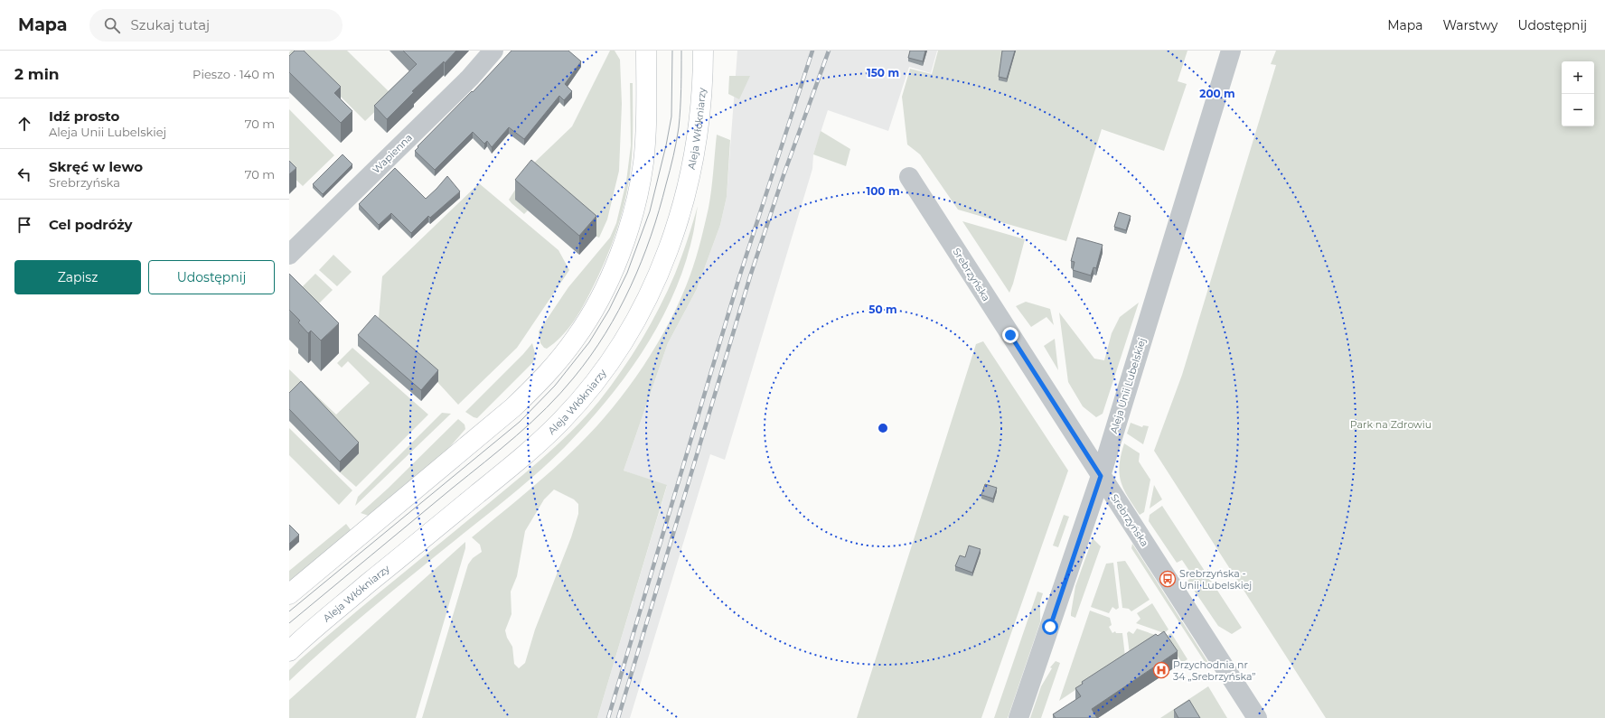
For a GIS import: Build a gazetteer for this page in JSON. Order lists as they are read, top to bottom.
{
  "streets": {
    "main road": ["Aleja Włókniarzy"],
    "street": ["Wapienna", "Srebrzyńska", "Aleja Unii Lubelskiej"]
  },
  "crossings": [
    ["Srebrzyńska", "Aleja Unii Lubelskiej"]
  ],
  "parks": ["Park na Zdrowiu"],
  "places": {
    "bus stop": ["Srebrzyńska - Unii Lubelskiej"],
    "hospital": ["Przychodnia nr 34 „Srebrzyńska”"]
  },
  "page": {
    "header": "Mapa",
    "search": "Szukaj tutaj",
    "nav": ["Mapa", "Warstwy", "Udostępnij"],
    "heading": ["2 min", "Pieszo · 140 m"],
    "map_buttons": ["+", "−"],
    "list": [
      ["Idź prosto", "Aleja Unii Lubelskiej", "70 m"],
      ["Skręć w lewo", "Srebrzyńska", "70 m"],
      "Cel podróży"
    ],
    "buttons": ["Zapisz", "Udostępnij"]
  },
  "rings": [
    "150 m",
    "200 m",
    "100 m",
    "50 m"
  ]
}
